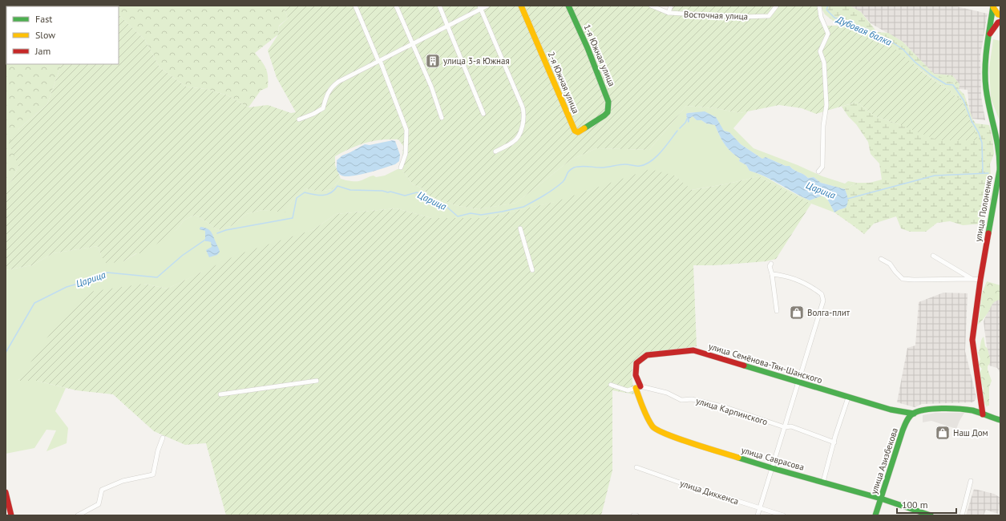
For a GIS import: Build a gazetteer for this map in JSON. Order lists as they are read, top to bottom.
{
  "streets": {
    "main road": [
      "1-я Южная улица",
      "2-я Южная улица",
      "улица Полоненко",
      "улица Семёнова-Тян-Шанского",
      "улица Саврасова",
      "улица Азизбекова"
    ],
    "street": ["Восточная улица", "улица Карпинского", "улица Диккенса"]
  },
  "crossings": [
    ["1-я Южная улица", "2-я Южная улица"],
    ["улица Семёнова-Тян-Шанского", "улица Карпинского"],
    ["улица Семёнова-Тян-Шанского", "улица Саврасова"],
    ["улица Семёнова-Тян-Шанского", "улица Азизбекова"],
    ["улица Карпинского", "улица Саврасова"],
    ["улица Саврасова", "улица Азизбекова"]
  ],
  "water": ["Дубовая балка", "Царица"],
  "places": {
    "building": ["улица 3-я Южная"],
    "shop": ["Волга-плит", "Наш Дом"]
  },
  "legend": ["Fast", "Slow", "Jam"],
  "scale_bar": "100 m"
}
